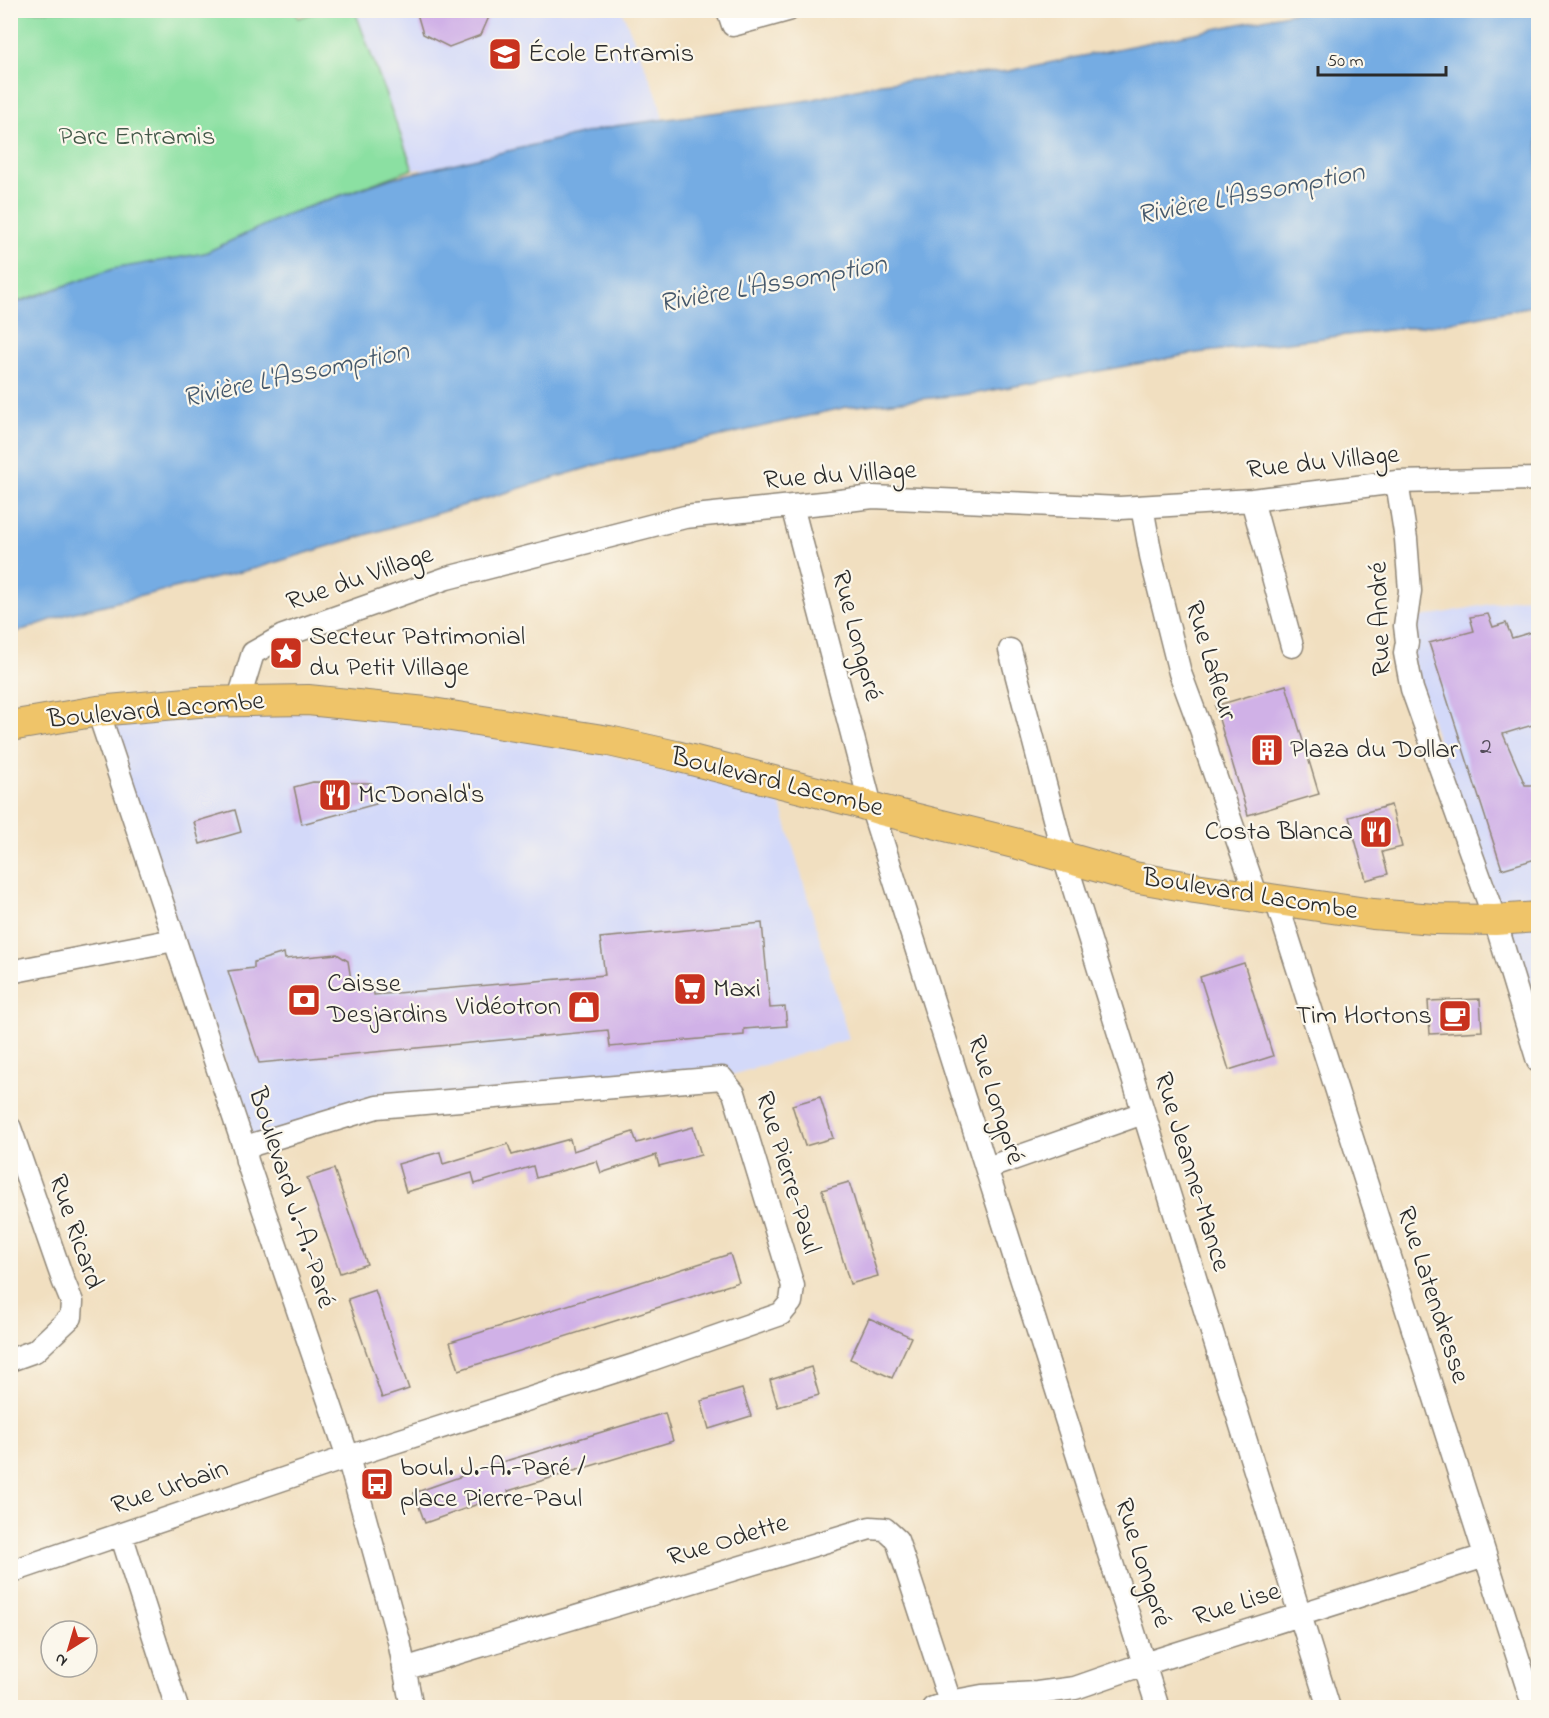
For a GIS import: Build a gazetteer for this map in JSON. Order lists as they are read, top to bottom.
{
  "streets": {
    "main road": ["Boulevard Lacombe"],
    "street": [
      "Rue du Village",
      "Rue André",
      "Rue Longpré",
      "Rue Lafleur",
      "Rue Jeanne-Mance",
      "Rue Pierre-Paul",
      "Boulevard J.-A.-Paré",
      "Rue Ricard",
      "Rue Latendresse",
      "Rue Urbain",
      "Rue Odette",
      "Rue Lise"
    ]
  },
  "crossings": [
    ["Rue du Village", "Rue André"],
    ["Rue du Village", "Rue Longpré"],
    ["Rue du Village", "Rue Lafleur"],
    ["Rue du Village", "Boulevard Lacombe"],
    ["Rue André", "Boulevard Lacombe"],
    ["Rue Longpré", "Boulevard Lacombe"],
    ["Rue Longpré", "Rue Lise"],
    ["Rue Lafleur", "Boulevard Lacombe"],
    ["Rue Lafleur", "Rue Latendresse"],
    ["Boulevard Lacombe", "Rue Jeanne-Mance"],
    ["Boulevard Lacombe", "Boulevard J.-A.-Paré"],
    ["Boulevard Lacombe", "Rue Latendresse"],
    ["Rue Jeanne-Mance", "Rue Lise"],
    ["Rue Pierre-Paul", "Boulevard J.-A.-Paré"],
    ["Rue Pierre-Paul", "Rue Urbain"],
    ["Boulevard J.-A.-Paré", "Rue Urbain"],
    ["Boulevard J.-A.-Paré", "Rue Odette"],
    ["Rue Latendresse", "Rue Lise"],
    ["Rue Odette", "Rue Lise"]
  ],
  "water": ["Rivière L'Assomption"],
  "parks": ["Parc Entramis"],
  "places": {
    "school or university": ["École Entramis"],
    "place": ["Secteur Patrimonial du Petit Village"],
    "building": ["Plaza du Dollar"],
    "restaurant": ["McDonald's", "Costa Blanca"],
    "supermarket": ["Maxi"],
    "bank": ["Caisse Desjardins"],
    "shop": ["Vidéotron"],
    "cafe": ["Tim Hortons"],
    "bus stop": ["boul. J.-A.-Paré / place Pierre-Paul"]
  },
  "house_numbers": ["2"],
  "scale_bar": "50 m",
  "north": "bottom left"
}
